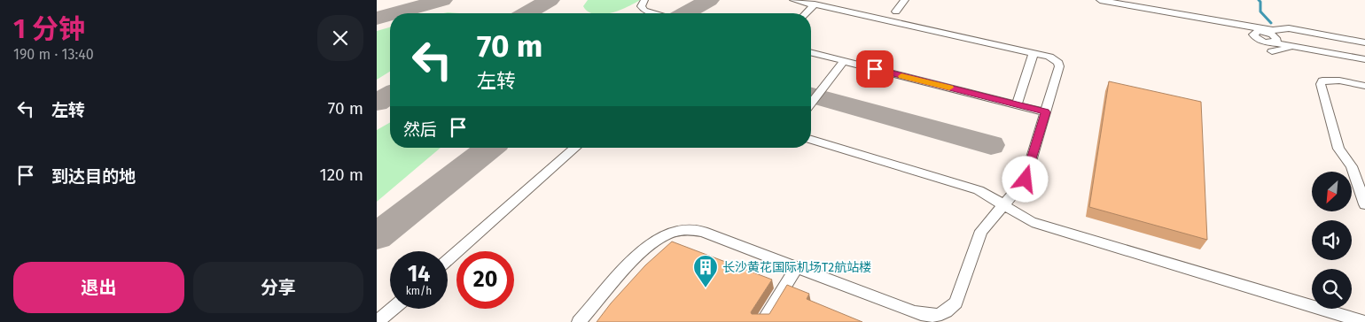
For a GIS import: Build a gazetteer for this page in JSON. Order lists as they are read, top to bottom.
{
  "places": {
    "building": ["长沙黄花国际机场T2航站楼"]
  },
  "north": "bottom left",
  "page": {
    "heading": ["1 分钟", "190 m · 13:40"],
    "turn": ["70 m", "左转"],
    "list": [
      {
        "name": "左转",
        "value": "70 m"
      },
      {
        "name": "到达目的地",
        "value": "120 m"
      }
    ],
    "then": "然后",
    "speed": "14 km/h",
    "limit": "20",
    "buttons": ["退出", "分享"]
  }
}
